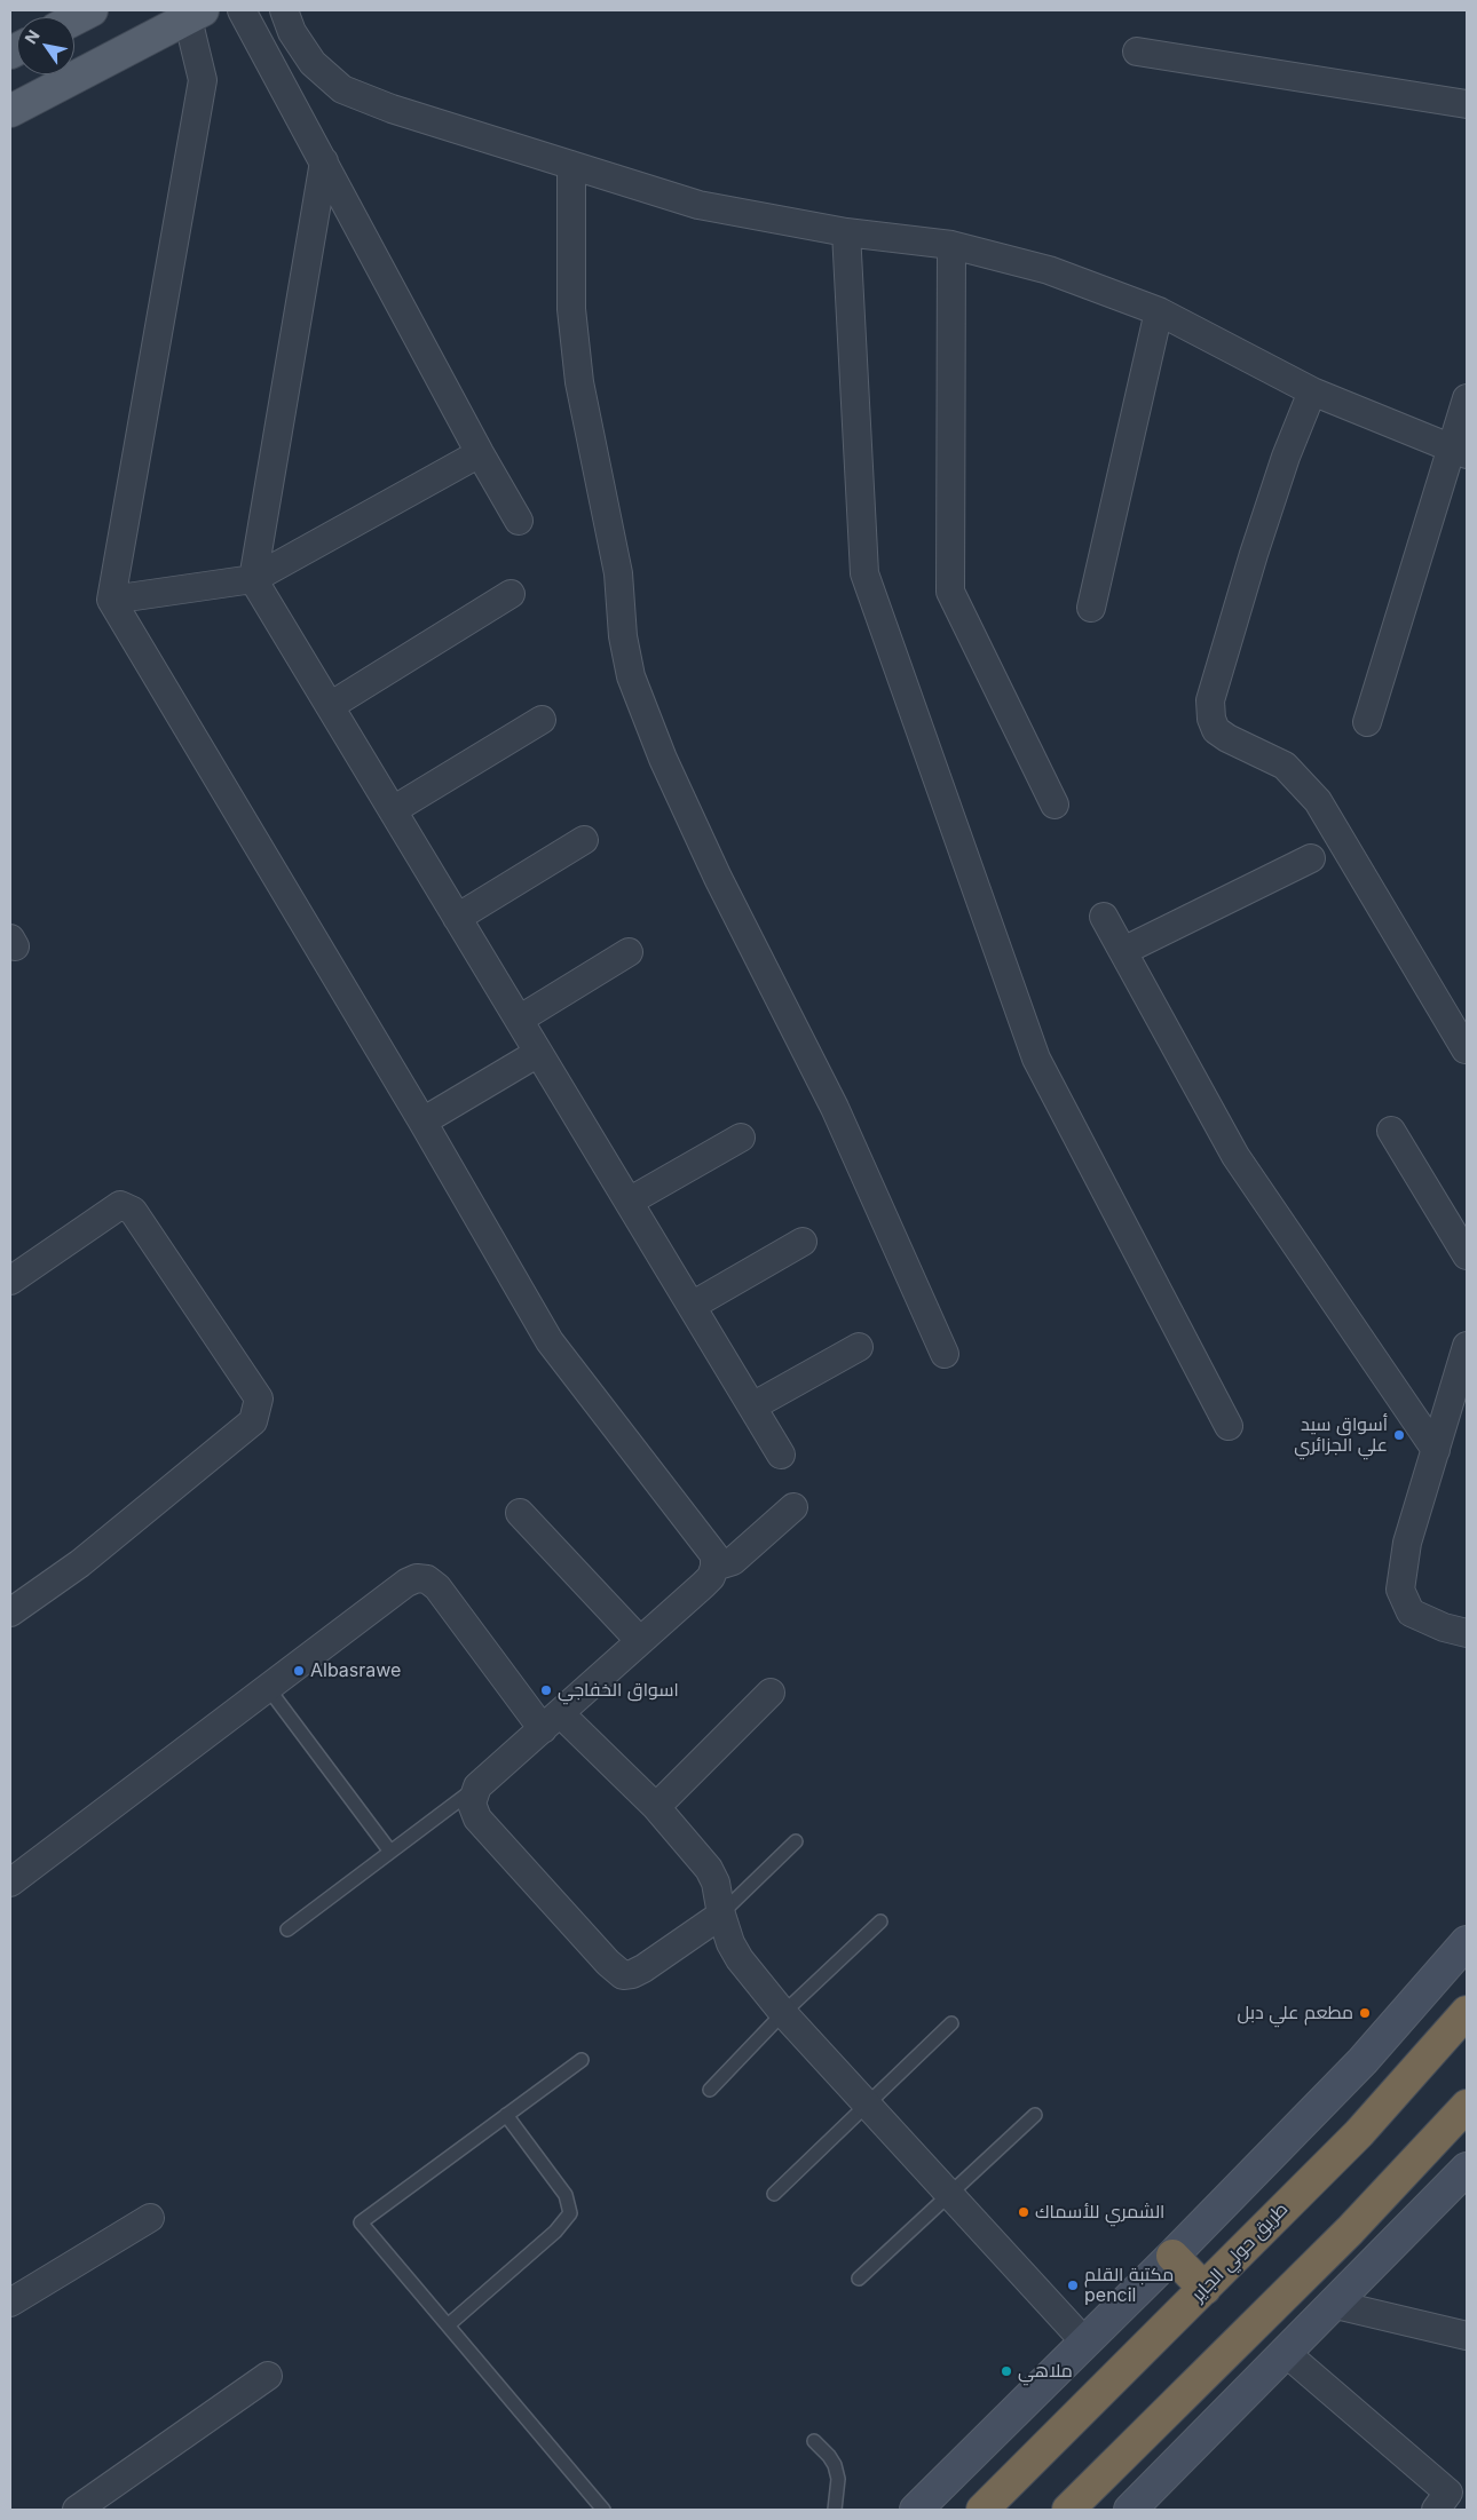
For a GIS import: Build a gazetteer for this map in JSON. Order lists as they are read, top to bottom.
{
  "streets": {
    "highway": ["طريق حولي الجاير"]
  },
  "places": [
    "أسواق سيد علي الجزائري",
    "Albasrawe",
    "اسواق الخفاجي",
    "مطعم علي دبل",
    "الشمري للأسماك",
    "مكتبة القلم pencil",
    "ملاهي"
  ],
  "north": "top left"
}
